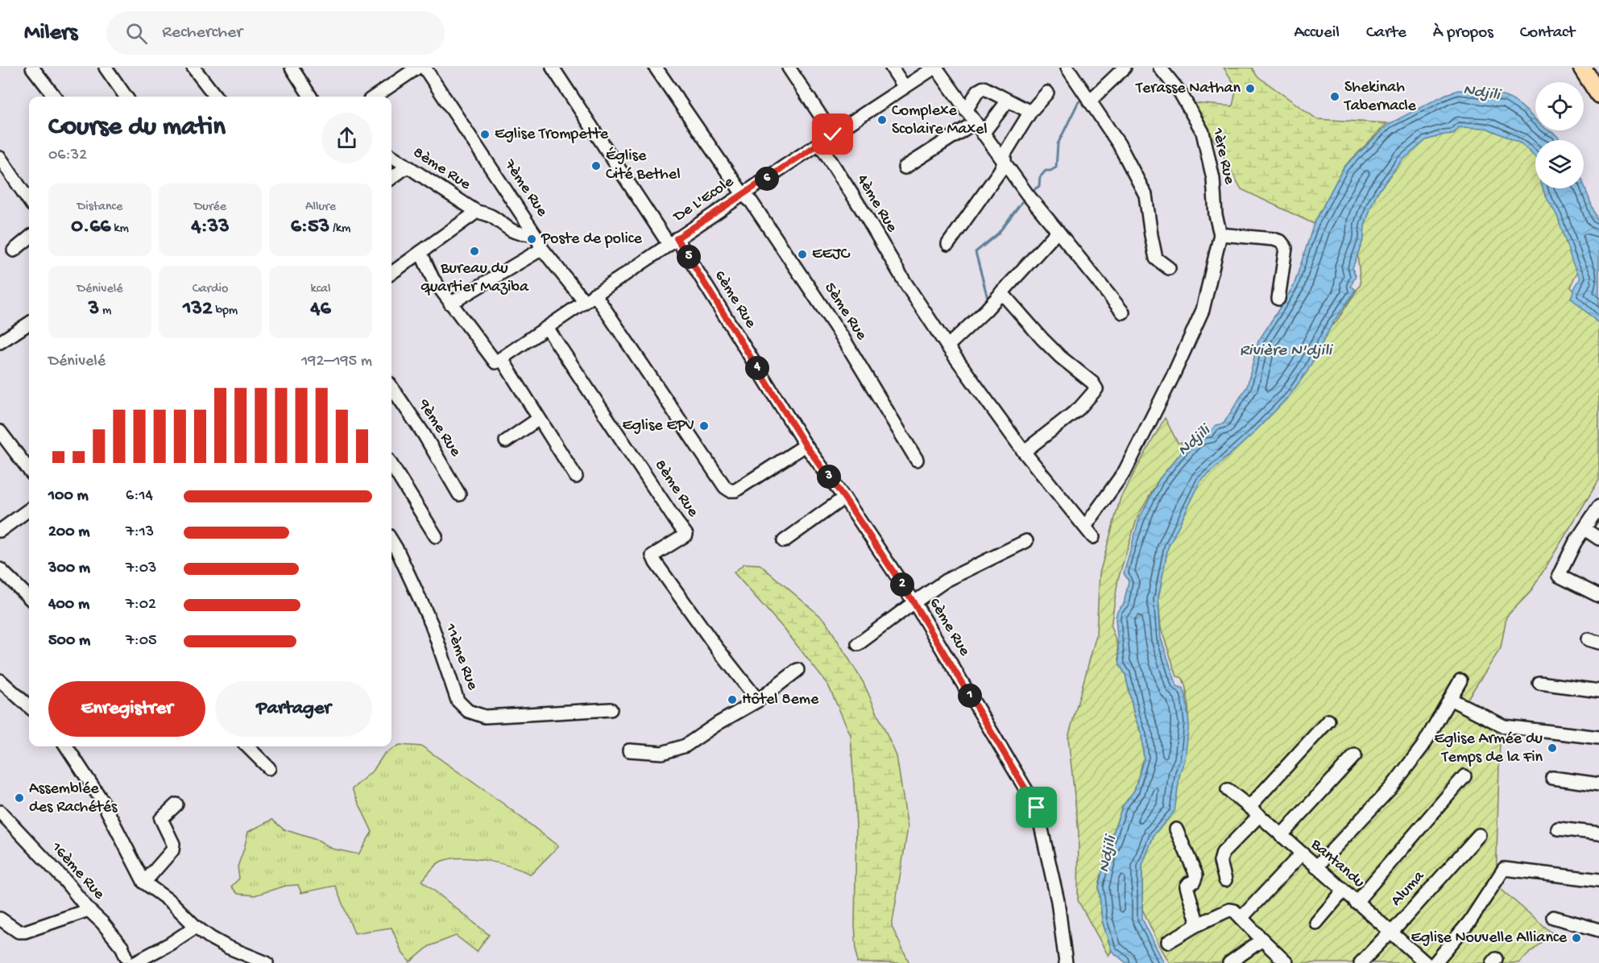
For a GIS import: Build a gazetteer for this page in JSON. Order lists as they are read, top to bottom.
{
  "streets": {
    "street": [
      "1ère Rue",
      "8ème Rue",
      "7ème Rue",
      "De L'Ecole",
      "4ème Rue",
      "6ème Rue",
      "5ème Rue",
      "9ème Rue",
      "11ème Rue",
      "Bantandu",
      "16ème Rue",
      "Aluma"
    ]
  },
  "crossings": [
    ["8ème Rue", "7ème Rue"],
    ["8ème Rue", "De L'Ecole"],
    ["7ème Rue", "De L'Ecole"],
    ["De L'Ecole", "4ème Rue"],
    ["De L'Ecole", "6ème Rue"],
    ["De L'Ecole", "5ème Rue"],
    ["Bantandu", "Aluma"]
  ],
  "water": ["Ndjili", "Rivière N'djili"],
  "places": [
    "Terasse Nathan",
    "Shekinah Tabernacle",
    "Complexe Scolaire Maxel",
    "Eglise Trompette",
    "Église Cité Bethel",
    "Poste de police",
    "Bureau du quartier Maziba",
    "EEJC",
    "Eglise EPV",
    "Hôtel 8eme",
    "Eglise Armée du Temps de la Fin",
    "Assemblée des Rachétés",
    "Eglise Nouvelle Alliance"
  ],
  "page": {
    "header": "Milers",
    "search": "Rechercher",
    "nav": [
      "Accueil",
      "Carte",
      "À propos",
      "Contact"
    ],
    "heading": ["Course du matin", "06:32"],
    "pins": [
      "6",
      "5",
      "4",
      "3",
      "2",
      "1"
    ],
    "stats": [
      ["Distance", "0.66 km"],
      ["Durée", "4:33"],
      ["Allure", "6:53 /km"],
      ["Dénivelé", "3 m"],
      ["Cardio", "132 bpm"],
      ["kcal", "46"]
    ],
    "chart": ["Dénivelé", "192–195 m"],
    "list": [
      {
        "name": "100 m",
        "note": "6:14"
      },
      {
        "name": "200 m",
        "note": "7:13"
      },
      {
        "name": "300 m",
        "note": "7:03"
      },
      {
        "name": "400 m",
        "note": "7:02"
      },
      {
        "name": "500 m",
        "note": "7:05"
      }
    ],
    "buttons": ["Enregistrer", "Partager"]
  }
}
